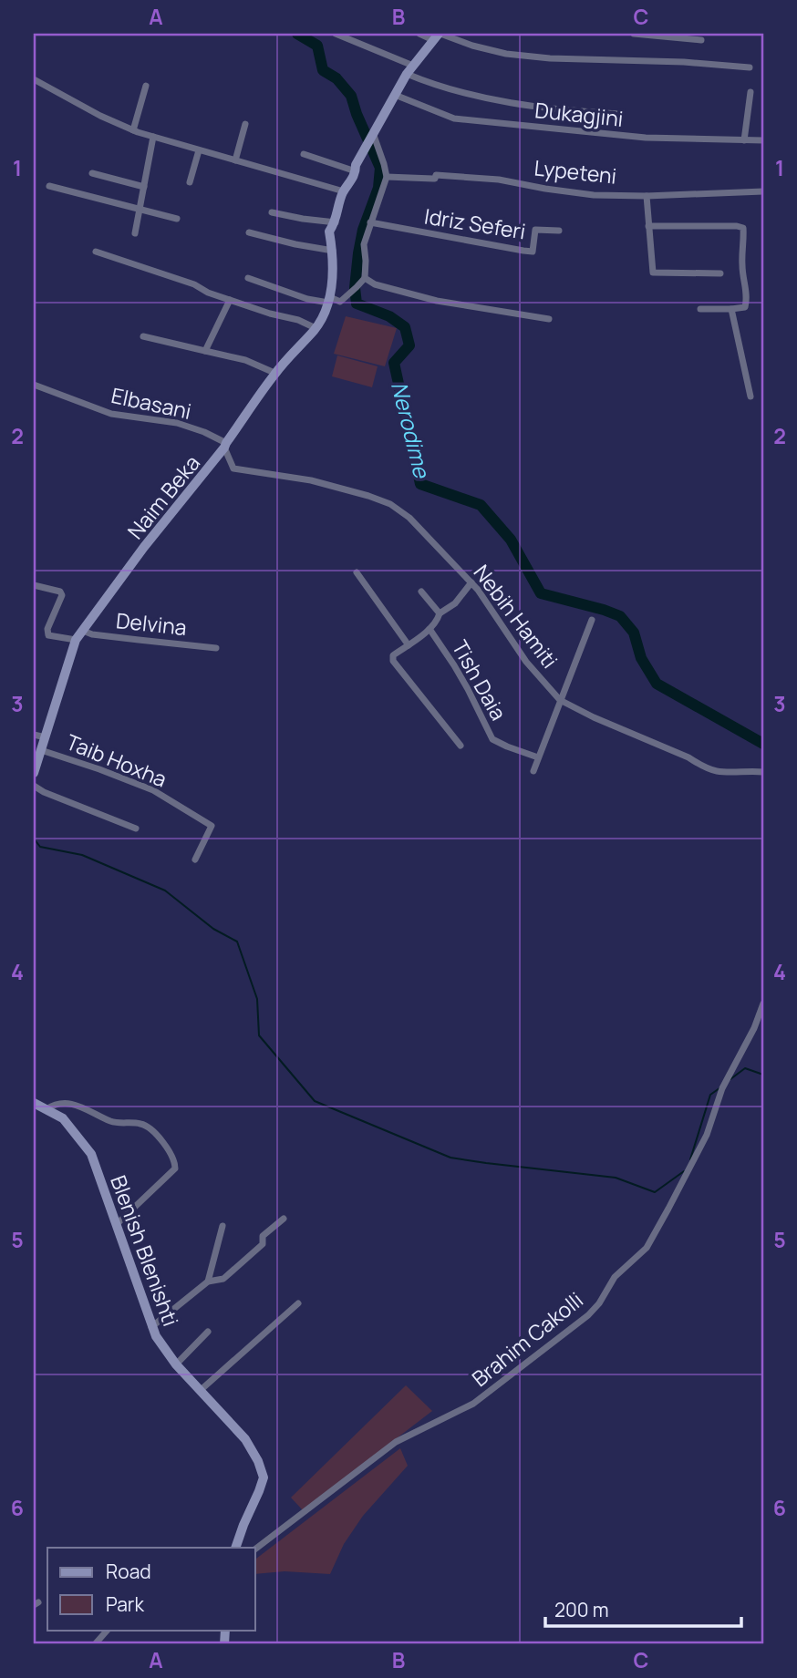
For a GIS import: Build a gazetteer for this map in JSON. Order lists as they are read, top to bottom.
{
  "streets": {
    "street": [
      "Dukagjini",
      "Lypeteni",
      "Idriz Seferi",
      "Elbasani",
      "Naim Beka",
      "Nebih Hamiti",
      "Delvina",
      "Tish Daia",
      "Taib Hoxha",
      "Blenish Blenishti",
      "Brahim Cakolli"
    ]
  },
  "crossings": [
    ["Dukagjini", "Naim Beka"],
    ["Elbasani", "Naim Beka"],
    ["Elbasani", "Nebih Hamiti"],
    ["Naim Beka", "Nebih Hamiti"],
    ["Naim Beka", "Delvina"],
    ["Naim Beka", "Taib Hoxha"]
  ],
  "water": ["Nerodime"],
  "legend": ["Road", "Park"],
  "scale_bar": "200 m",
  "grid": {
    "columns": ["A", "B", "C"],
    "rows": [
      "1",
      "2",
      "3",
      "4",
      "5",
      "6"
    ]
  }
}
